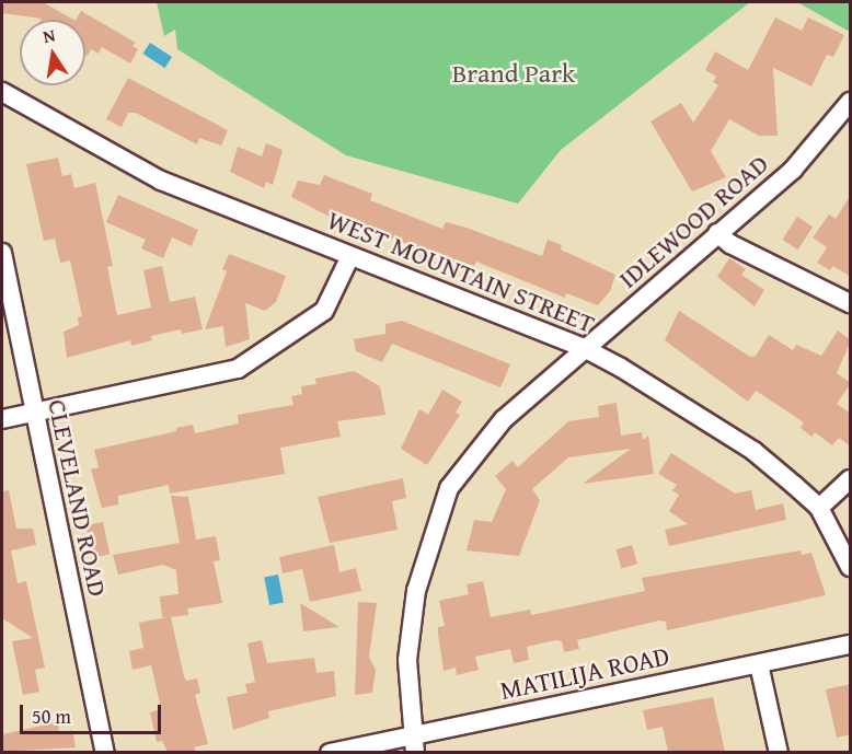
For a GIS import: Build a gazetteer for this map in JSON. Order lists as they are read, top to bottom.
{
  "streets": {
    "street": [
      "IDLEWOOD ROAD",
      "WEST MOUNTAIN STREET",
      "CLEVELAND ROAD",
      "MATILIJA ROAD"
    ]
  },
  "crossings": [
    ["IDLEWOOD ROAD", "WEST MOUNTAIN STREET"],
    ["IDLEWOOD ROAD", "MATILIJA ROAD"]
  ],
  "parks": ["Brand Park"],
  "scale_bar": "50 m",
  "north": "top"
}
